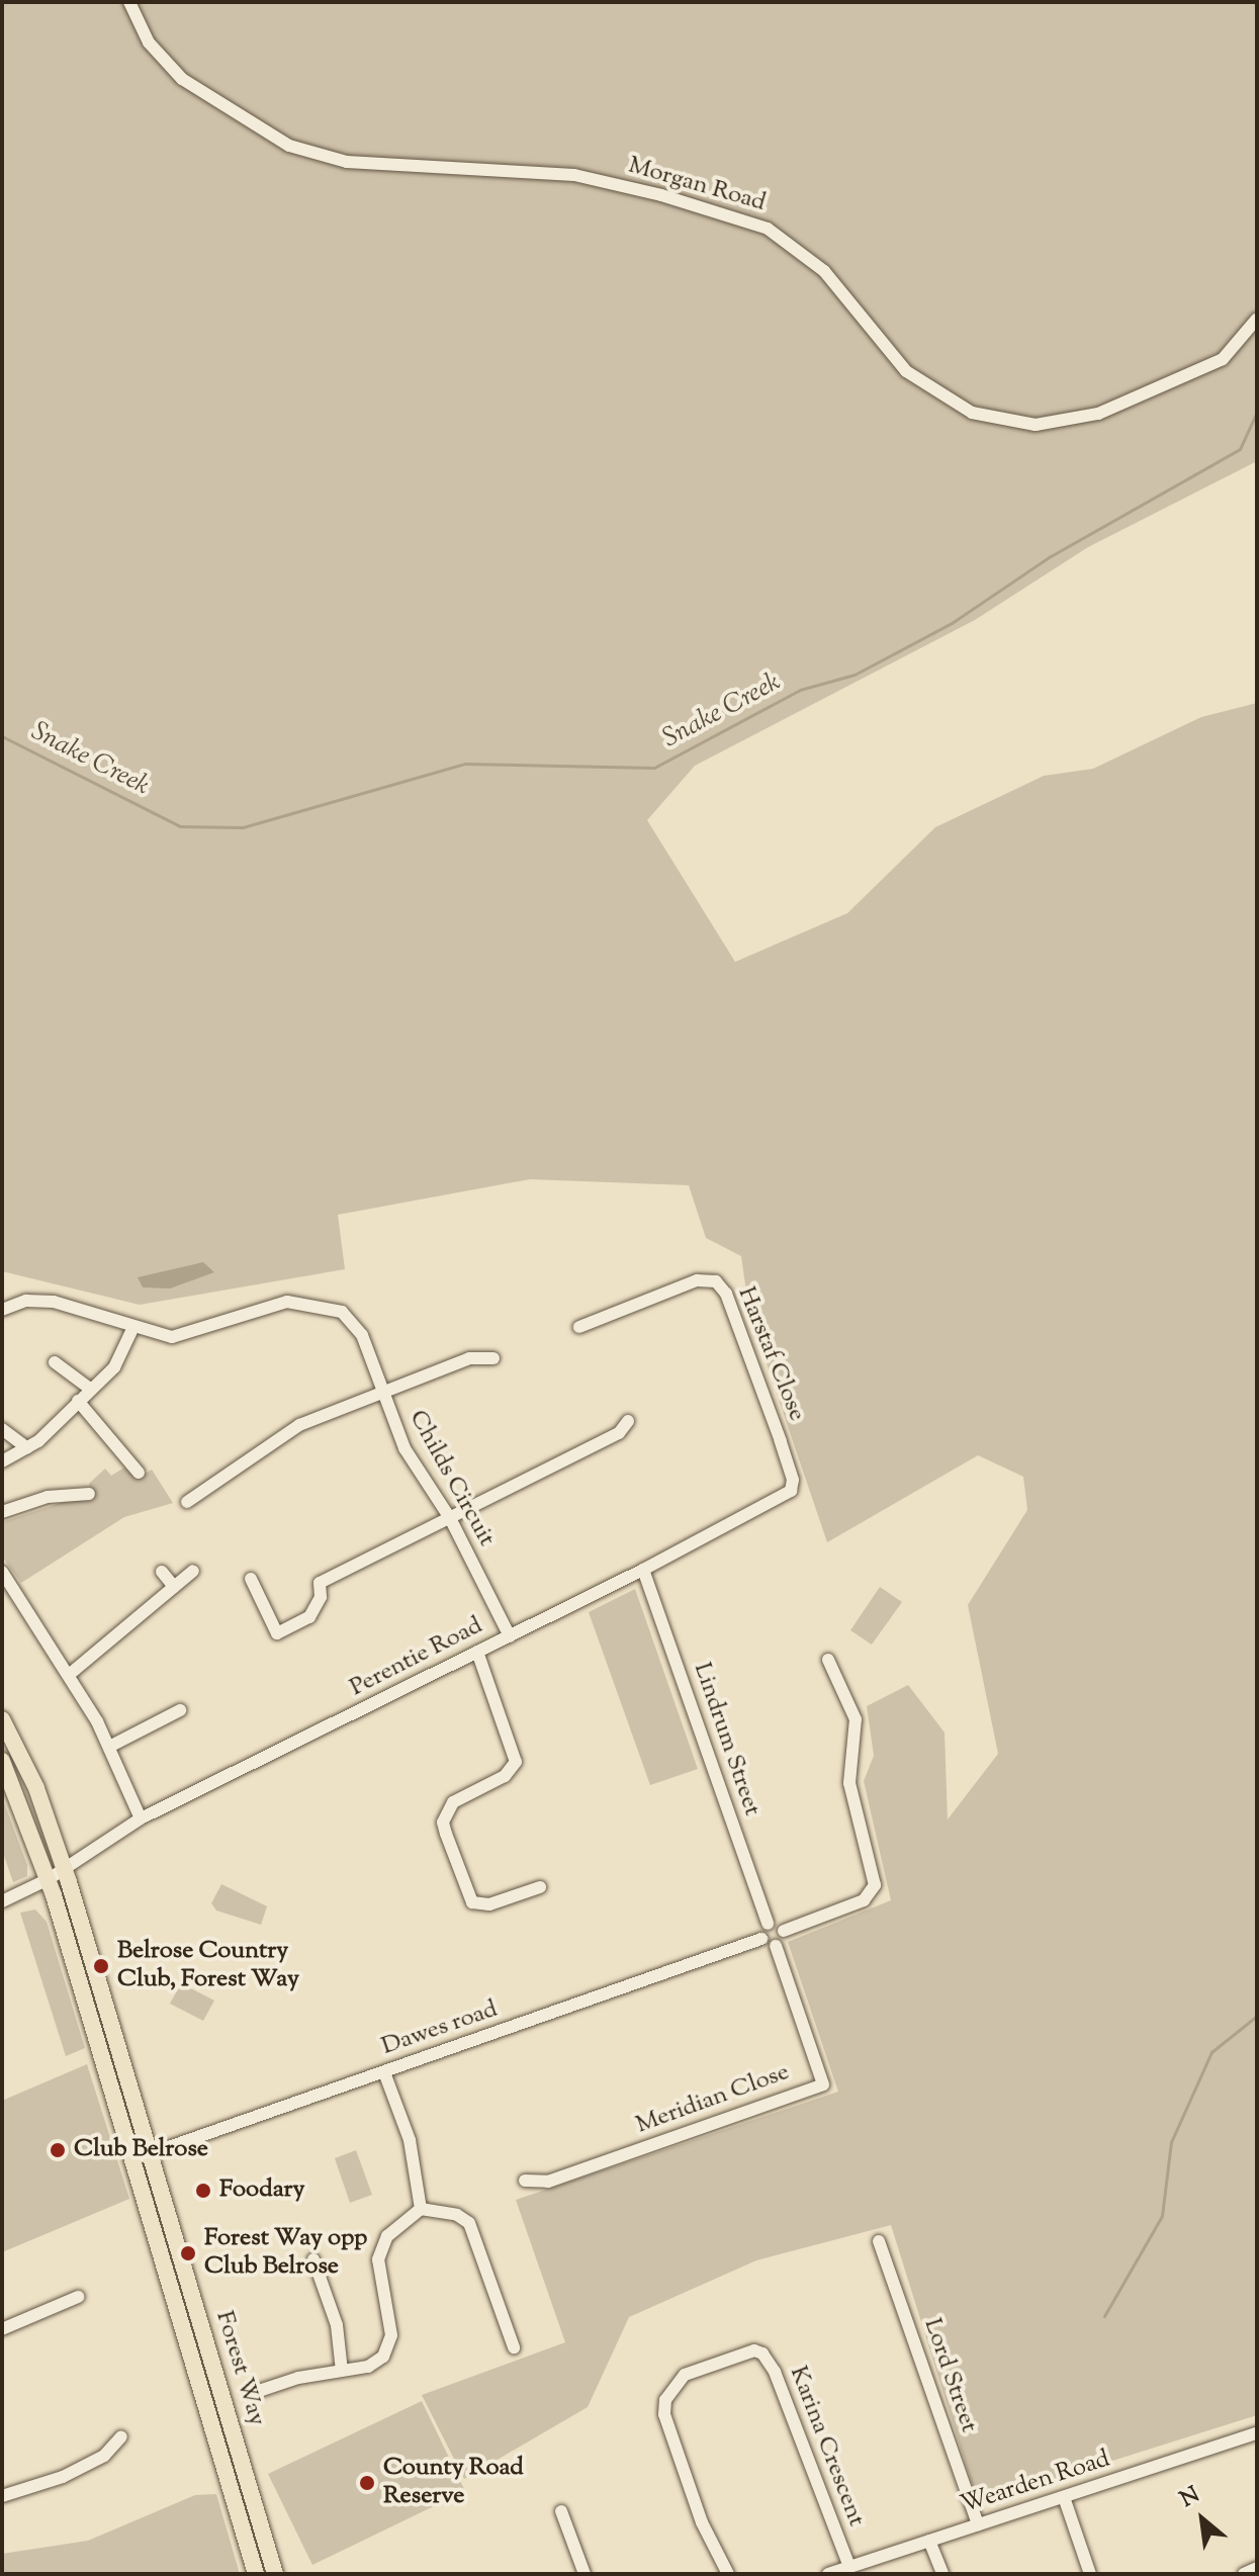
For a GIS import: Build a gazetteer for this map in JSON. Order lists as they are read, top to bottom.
{
  "streets": {
    "main road": ["Forest Way"],
    "street": [
      "Morgan Road",
      "Harstaf Close",
      "Childs Circuit",
      "Perentie Road",
      "Lindrum Street",
      "Dawes road",
      "Meridian Close",
      "Lord Street",
      "Karina Crescent",
      "Wearden Road"
    ]
  },
  "crossings": [
    ["Harstaf Close", "Perentie Road"],
    ["Childs Circuit", "Perentie Road"],
    ["Perentie Road", "Lindrum Street"],
    ["Perentie Road", "Forest Way"],
    ["Dawes road", "Forest Way"],
    ["Lord Street", "Wearden Road"],
    ["Karina Crescent", "Wearden Road"]
  ],
  "water": ["Snake Creek"],
  "places": [
    "Belrose Country Club, Forest Way",
    "Club Belrose",
    "Foodary",
    "Forest Way opp Club Belrose",
    "County Road Reserve"
  ],
  "north": "top left"
}
